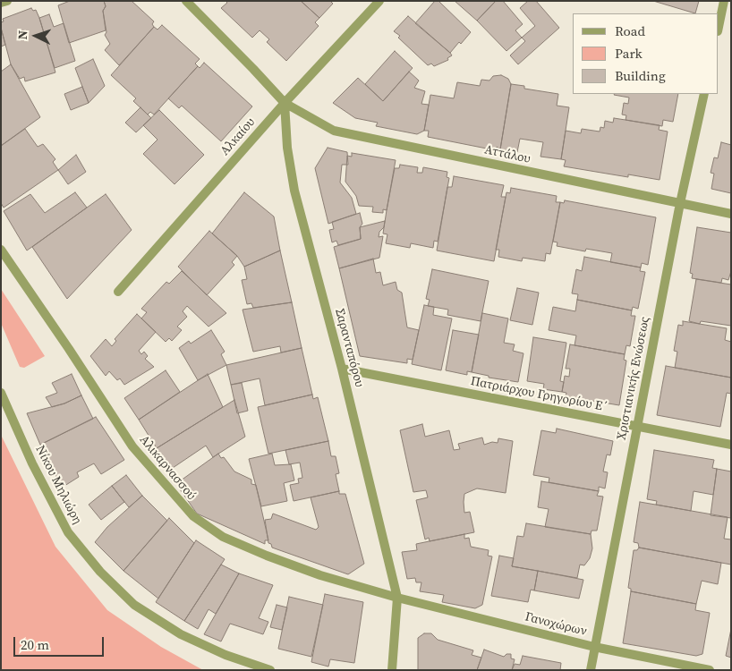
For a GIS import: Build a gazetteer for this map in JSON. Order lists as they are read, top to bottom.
{
  "streets": {
    "street": [
      "Αλκαίου",
      "Αττάλου",
      "Σαρανταπόρου",
      "Χριστιανικής Ενώσεως",
      "Πατριάρχου Γρηγορίου Ε΄",
      "Αλικαρνασσού",
      "Νίκου Μηλιώρη",
      "Γανοχώρων"
    ]
  },
  "crossings": [
    ["Αλκαίου", "Αττάλου"],
    ["Αλκαίου", "Σαρανταπόρου"],
    ["Αττάλου", "Σαρανταπόρου"],
    ["Αττάλου", "Χριστιανικής Ενώσεως"],
    ["Σαρανταπόρου", "Πατριάρχου Γρηγορίου Ε΄"],
    ["Σαρανταπόρου", "Αλικαρνασσού"],
    ["Σαρανταπόρου", "Γανοχώρων"],
    ["Χριστιανικής Ενώσεως", "Πατριάρχου Γρηγορίου Ε΄"],
    ["Χριστιανικής Ενώσεως", "Γανοχώρων"],
    ["Αλικαρνασσού", "Γανοχώρων"]
  ],
  "legend": ["Road", "Park", "Building"],
  "scale_bar": "20 m",
  "north": "left"
}
